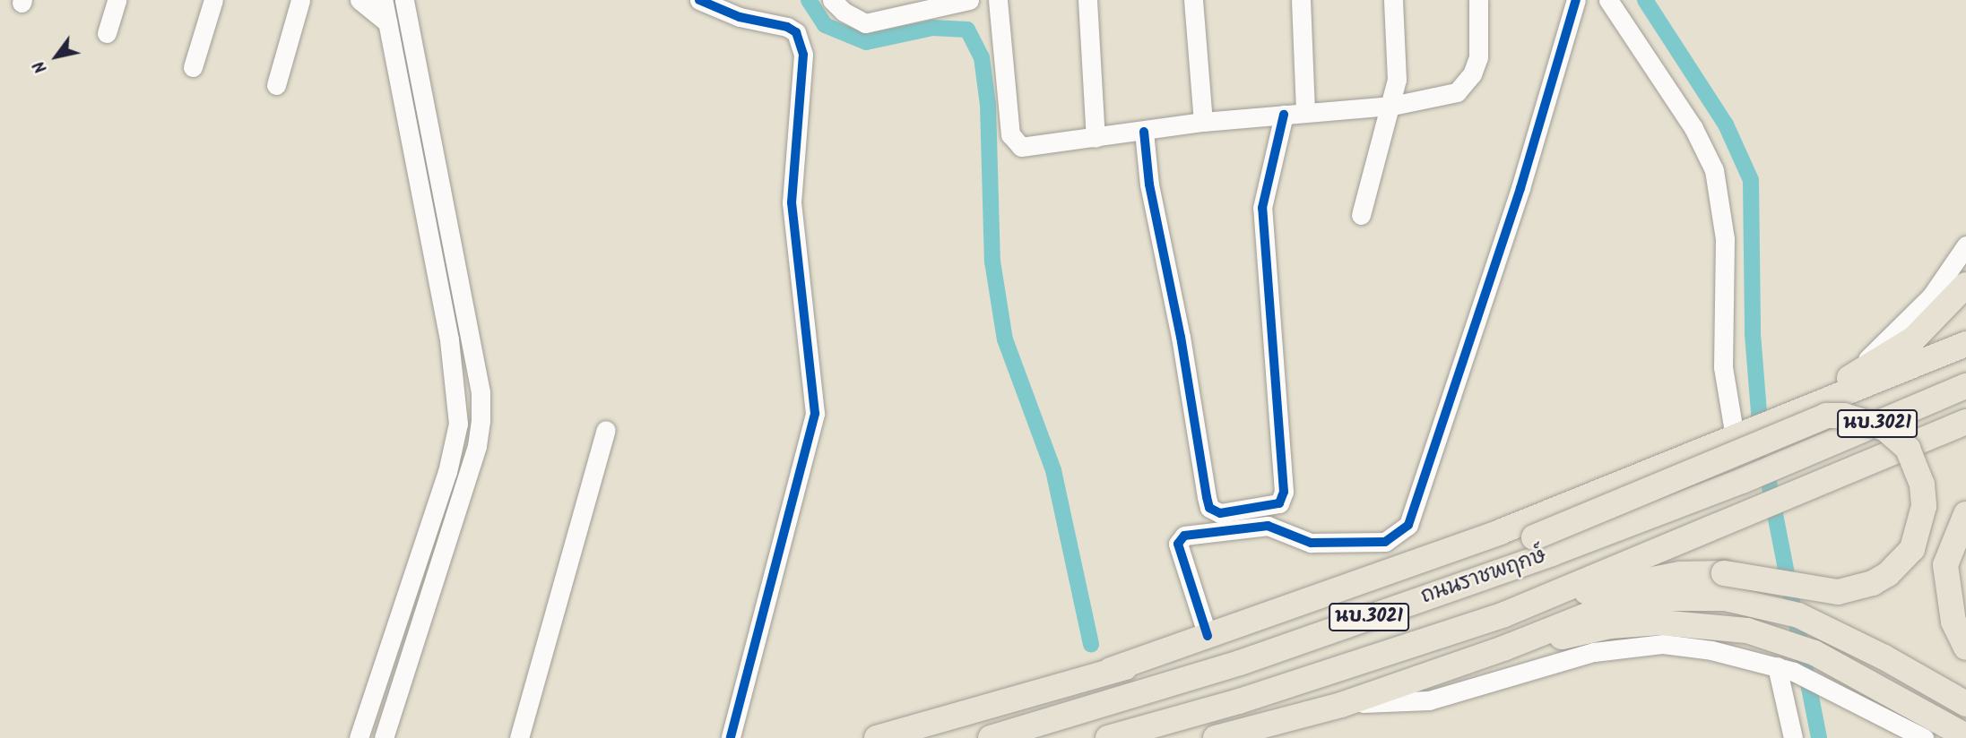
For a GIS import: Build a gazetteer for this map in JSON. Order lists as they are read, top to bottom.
{
  "streets": {
    "main road": ["นบ.3021", "ถนนราชพฤกษ์"]
  },
  "north": "bottom left"
}
